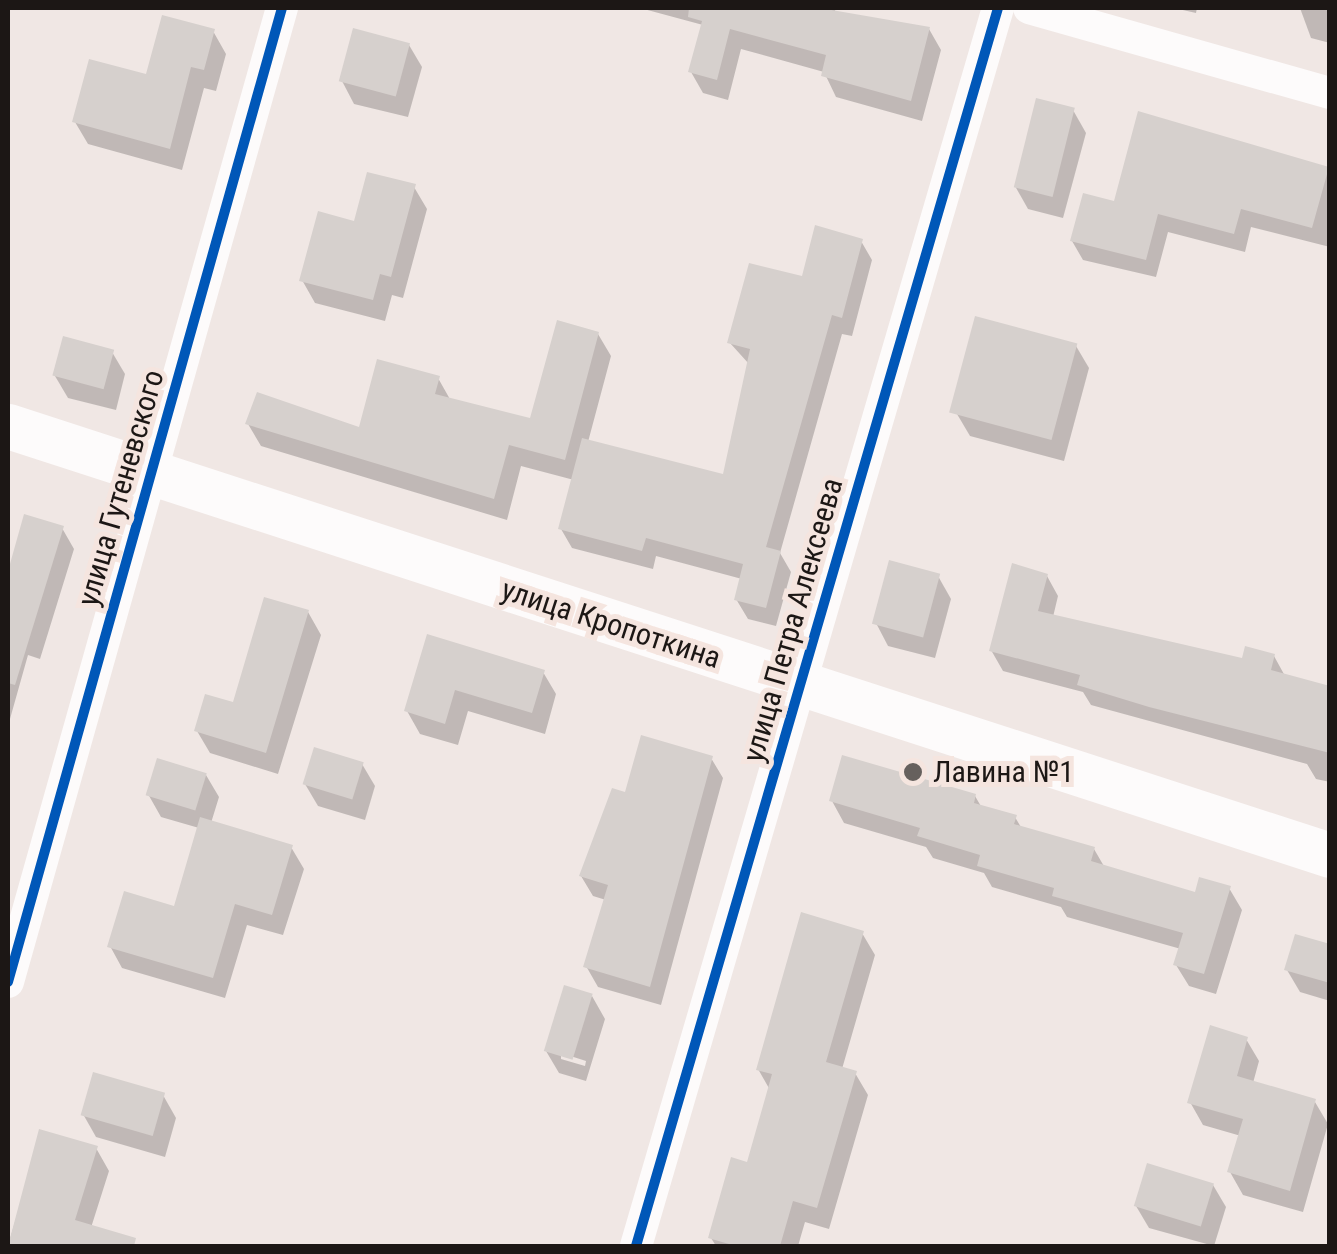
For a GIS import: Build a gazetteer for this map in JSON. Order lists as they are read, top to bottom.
{
  "streets": {
    "main road": ["улица Кропоткина"],
    "street": ["улица Гутеневского", "улица Петра Алексеева"]
  },
  "crossings": [
    ["улица Гутеневского", "улица Кропоткина"],
    ["улица Петра Алексеева", "улица Кропоткина"]
  ],
  "places": ["Лавина №1"]
}
